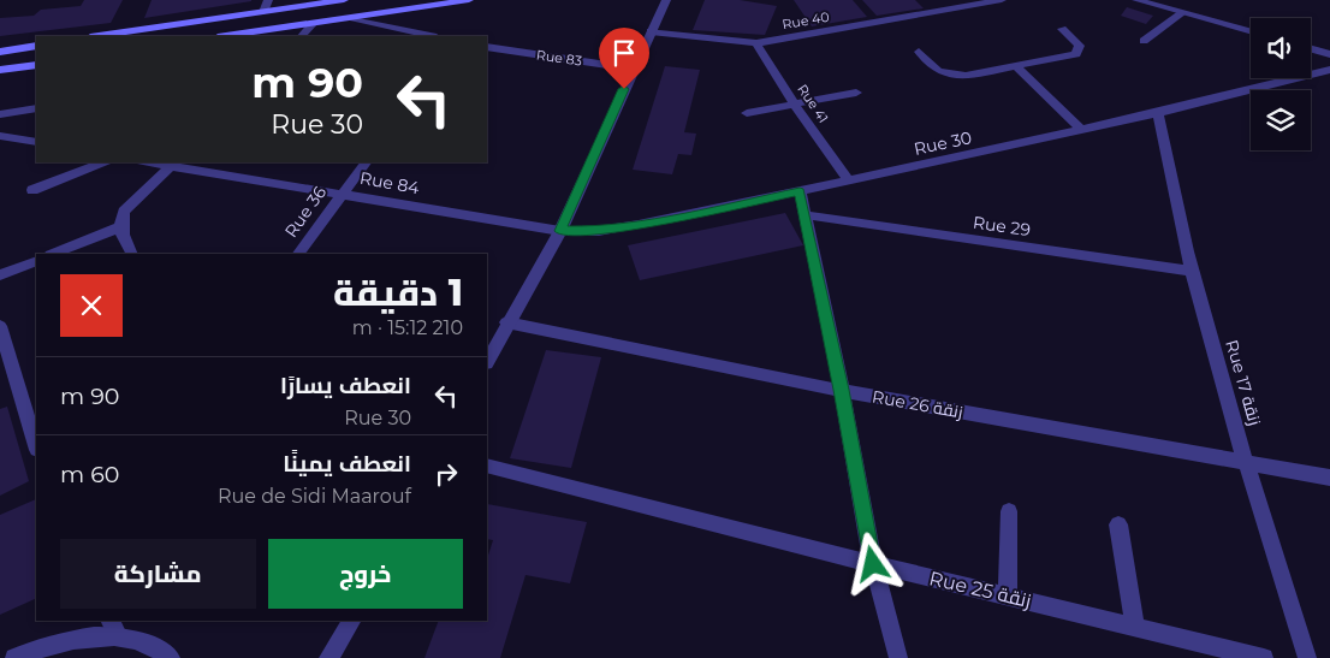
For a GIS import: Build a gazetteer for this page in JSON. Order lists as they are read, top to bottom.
{
  "streets": {
    "street": [
      "Rue 40",
      "Rue 83",
      "Rue 41",
      "Rue 30",
      "Rue 84",
      "Rue 36",
      "Rue 29",
      "Rue 17 زنقة",
      "Rue 26 زنقة",
      "Rue 25 زنقة"
    ]
  },
  "crossings": [
    ["Rue 40", "Rue 41"],
    ["Rue 41", "Rue 30"],
    ["Rue 30", "Rue 84"],
    ["Rue 30", "Rue 17 زنقة"],
    ["Rue 84", "Rue 36"],
    ["Rue 29", "Rue 17 زنقة"],
    ["Rue 17 زنقة", "Rue 26 زنقة"]
  ],
  "page": {
    "turn": ["90 m", "Rue 30"],
    "heading": ["1 دقيقة", "210 m · 15:12"],
    "list": [
      {
        "name": "انعطف يسارًا",
        "note": "Rue 30",
        "value": "90 m"
      },
      {
        "name": "انعطف يمينًا",
        "note": "Rue de Sidi Maarouf",
        "value": "60 m"
      }
    ],
    "buttons": ["خروج", "مشاركة"]
  }
}
